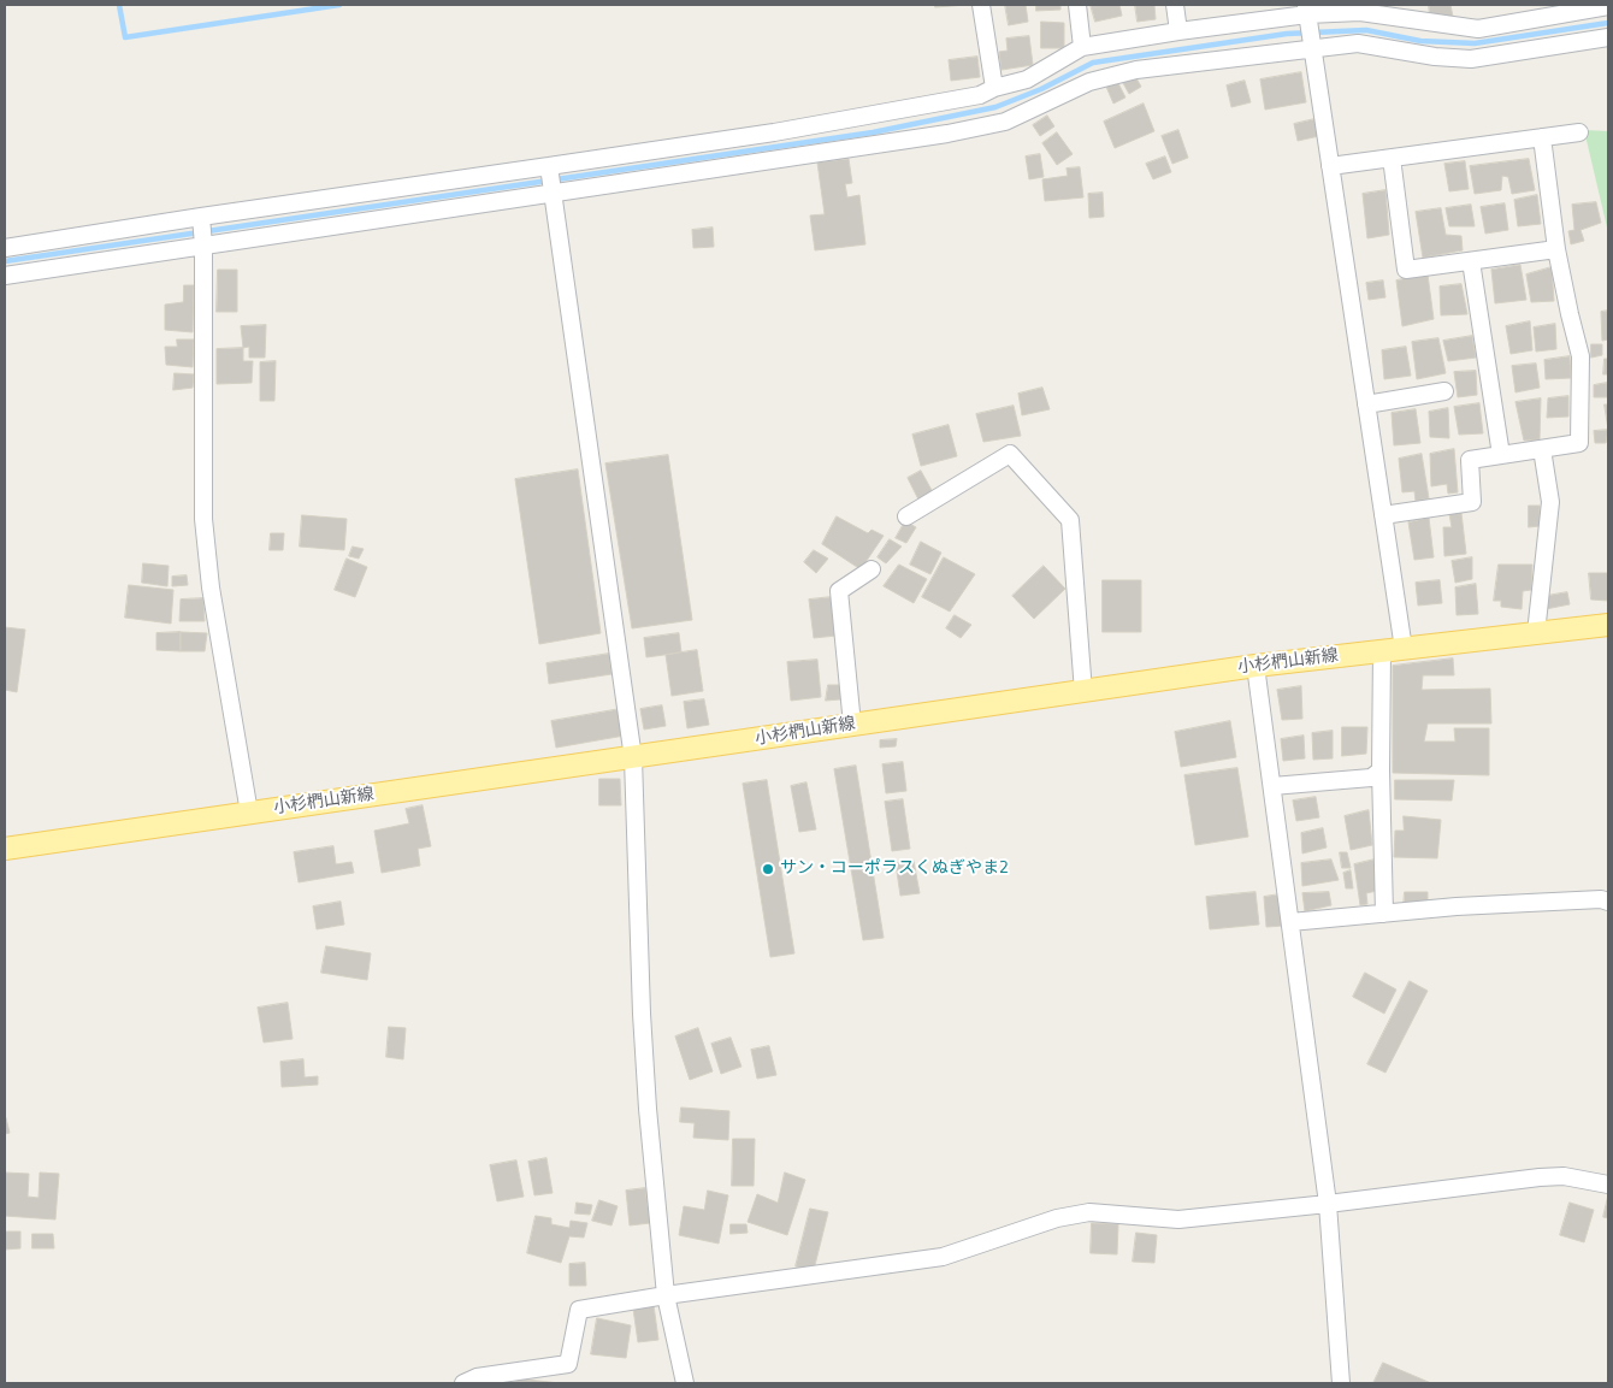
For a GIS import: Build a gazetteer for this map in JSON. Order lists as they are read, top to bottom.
{
  "streets": {
    "main road": ["小杉椚山新線"]
  },
  "places": ["サン・コーポラスくぬぎやま2"]
}
